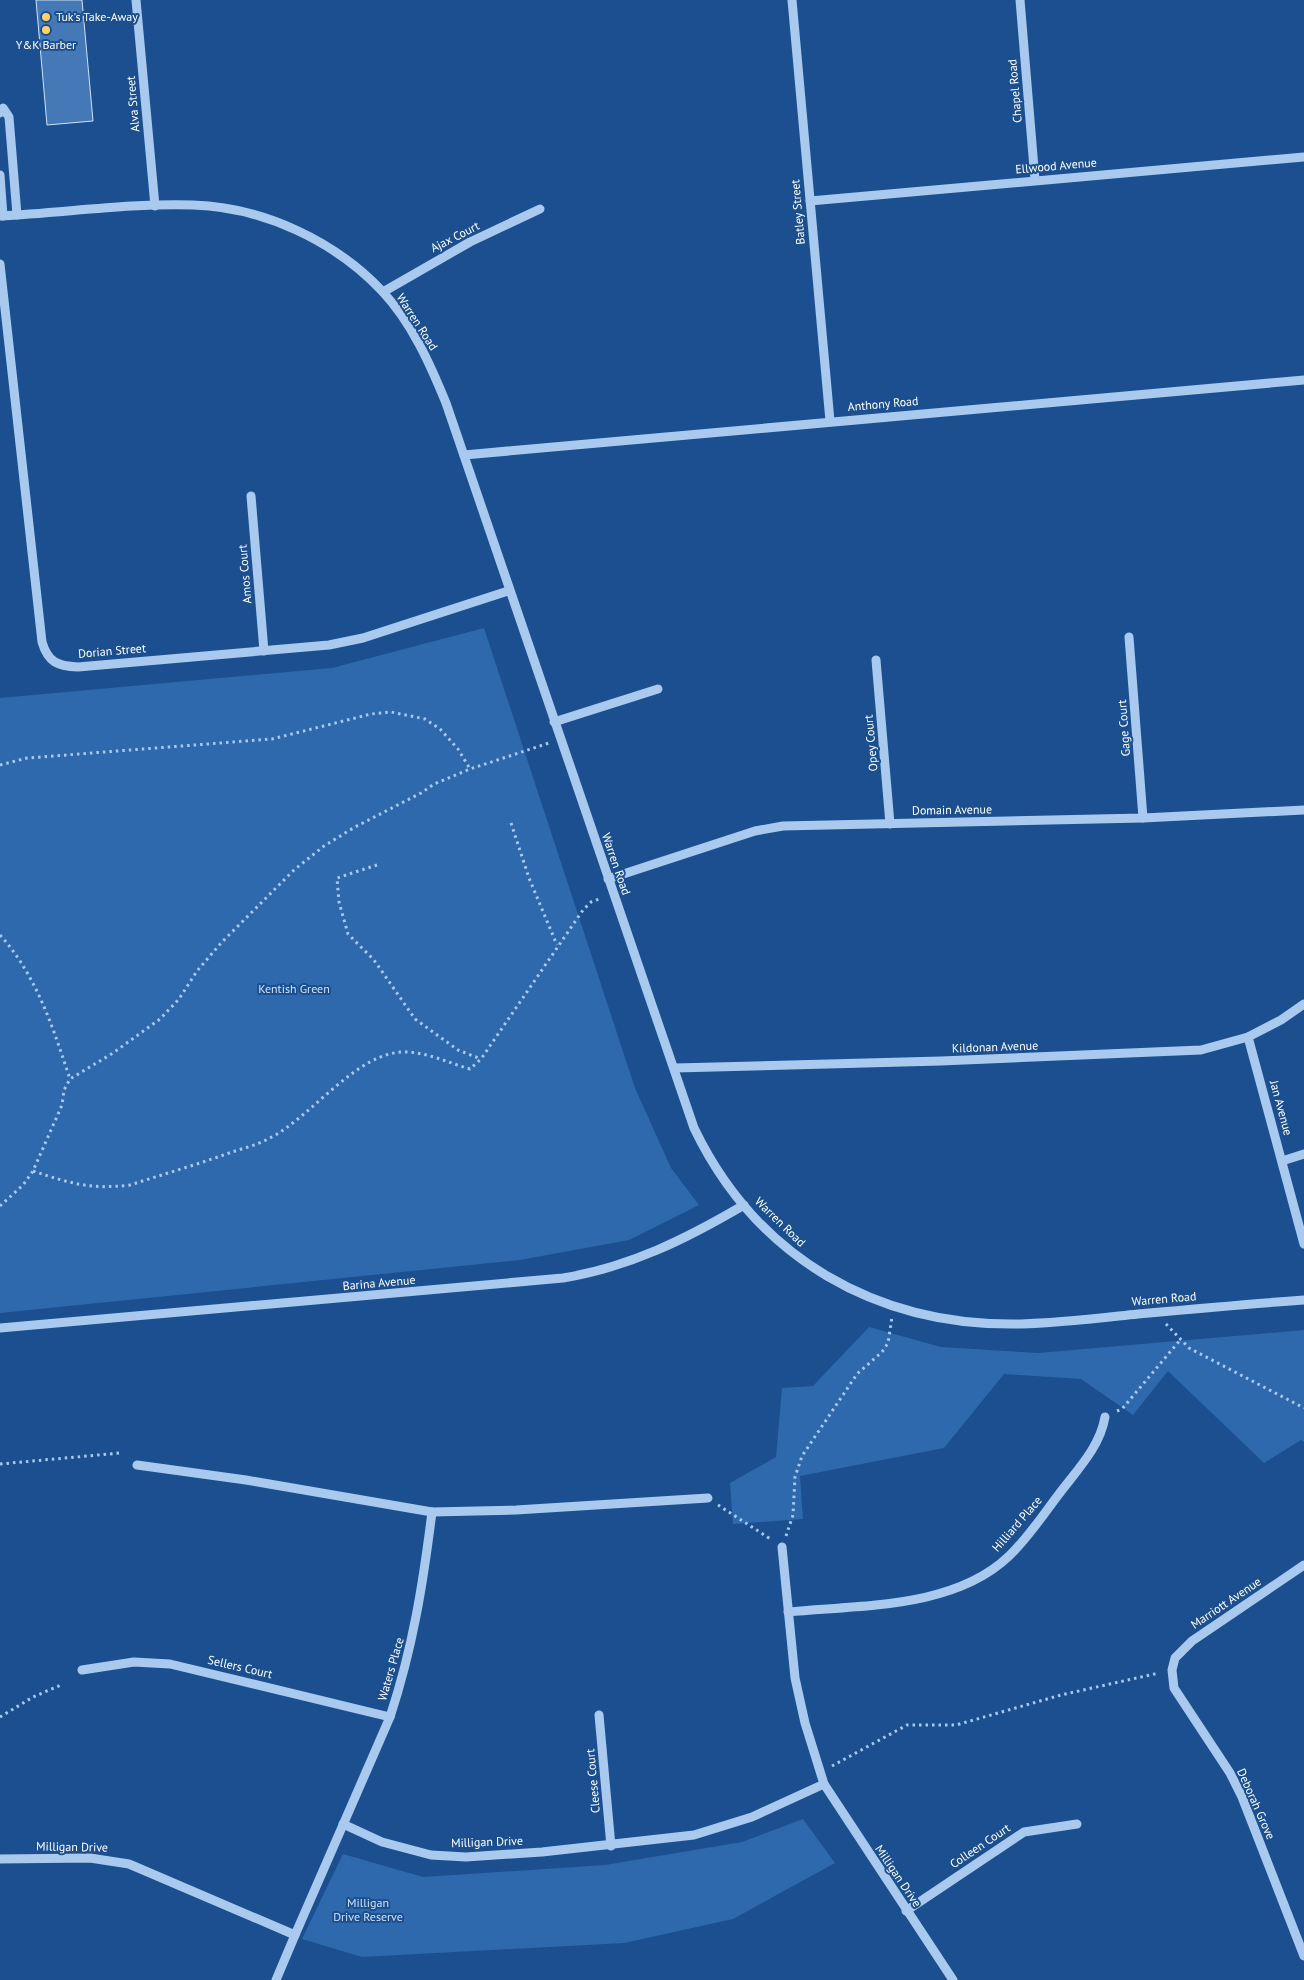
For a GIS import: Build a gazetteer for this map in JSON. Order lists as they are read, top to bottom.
{
  "streets": {
    "street": [
      "Chapel Road",
      "Alva Street",
      "Ellwood Avenue",
      "Batley Street",
      "Ajax Court",
      "Warren Road",
      "Anthony Road",
      "Amos Court",
      "Dorian Street",
      "Gage Court",
      "Opey Court",
      "Domain Avenue",
      "Kildonan Avenue",
      "Jan Avenue",
      "Barina Avenue",
      "Hilliard Place",
      "Marriott Avenue",
      "Sellers Court",
      "Waters Place",
      "Cleese Court",
      "Deborah Grove",
      "Milligan Drive",
      "Colleen Court"
    ]
  },
  "crossings": [
    ["Chapel Road", "Ellwood Avenue"],
    ["Alva Street", "Warren Road"],
    ["Ellwood Avenue", "Batley Street"],
    ["Batley Street", "Anthony Road"],
    ["Ajax Court", "Warren Road"],
    ["Warren Road", "Anthony Road"],
    ["Warren Road", "Dorian Street"],
    ["Warren Road", "Domain Avenue"],
    ["Warren Road", "Kildonan Avenue"],
    ["Warren Road", "Barina Avenue"],
    ["Amos Court", "Dorian Street"],
    ["Gage Court", "Domain Avenue"],
    ["Opey Court", "Domain Avenue"],
    ["Kildonan Avenue", "Jan Avenue"],
    ["Marriott Avenue", "Deborah Grove"],
    ["Sellers Court", "Waters Place"],
    ["Waters Place", "Milligan Drive"],
    ["Cleese Court", "Milligan Drive"],
    ["Milligan Drive", "Colleen Court"]
  ],
  "parks": ["Kentish Green", "Milligan Drive Reserve"],
  "places": ["Tuk's Take-Away", "Y&K Barber"]
}
